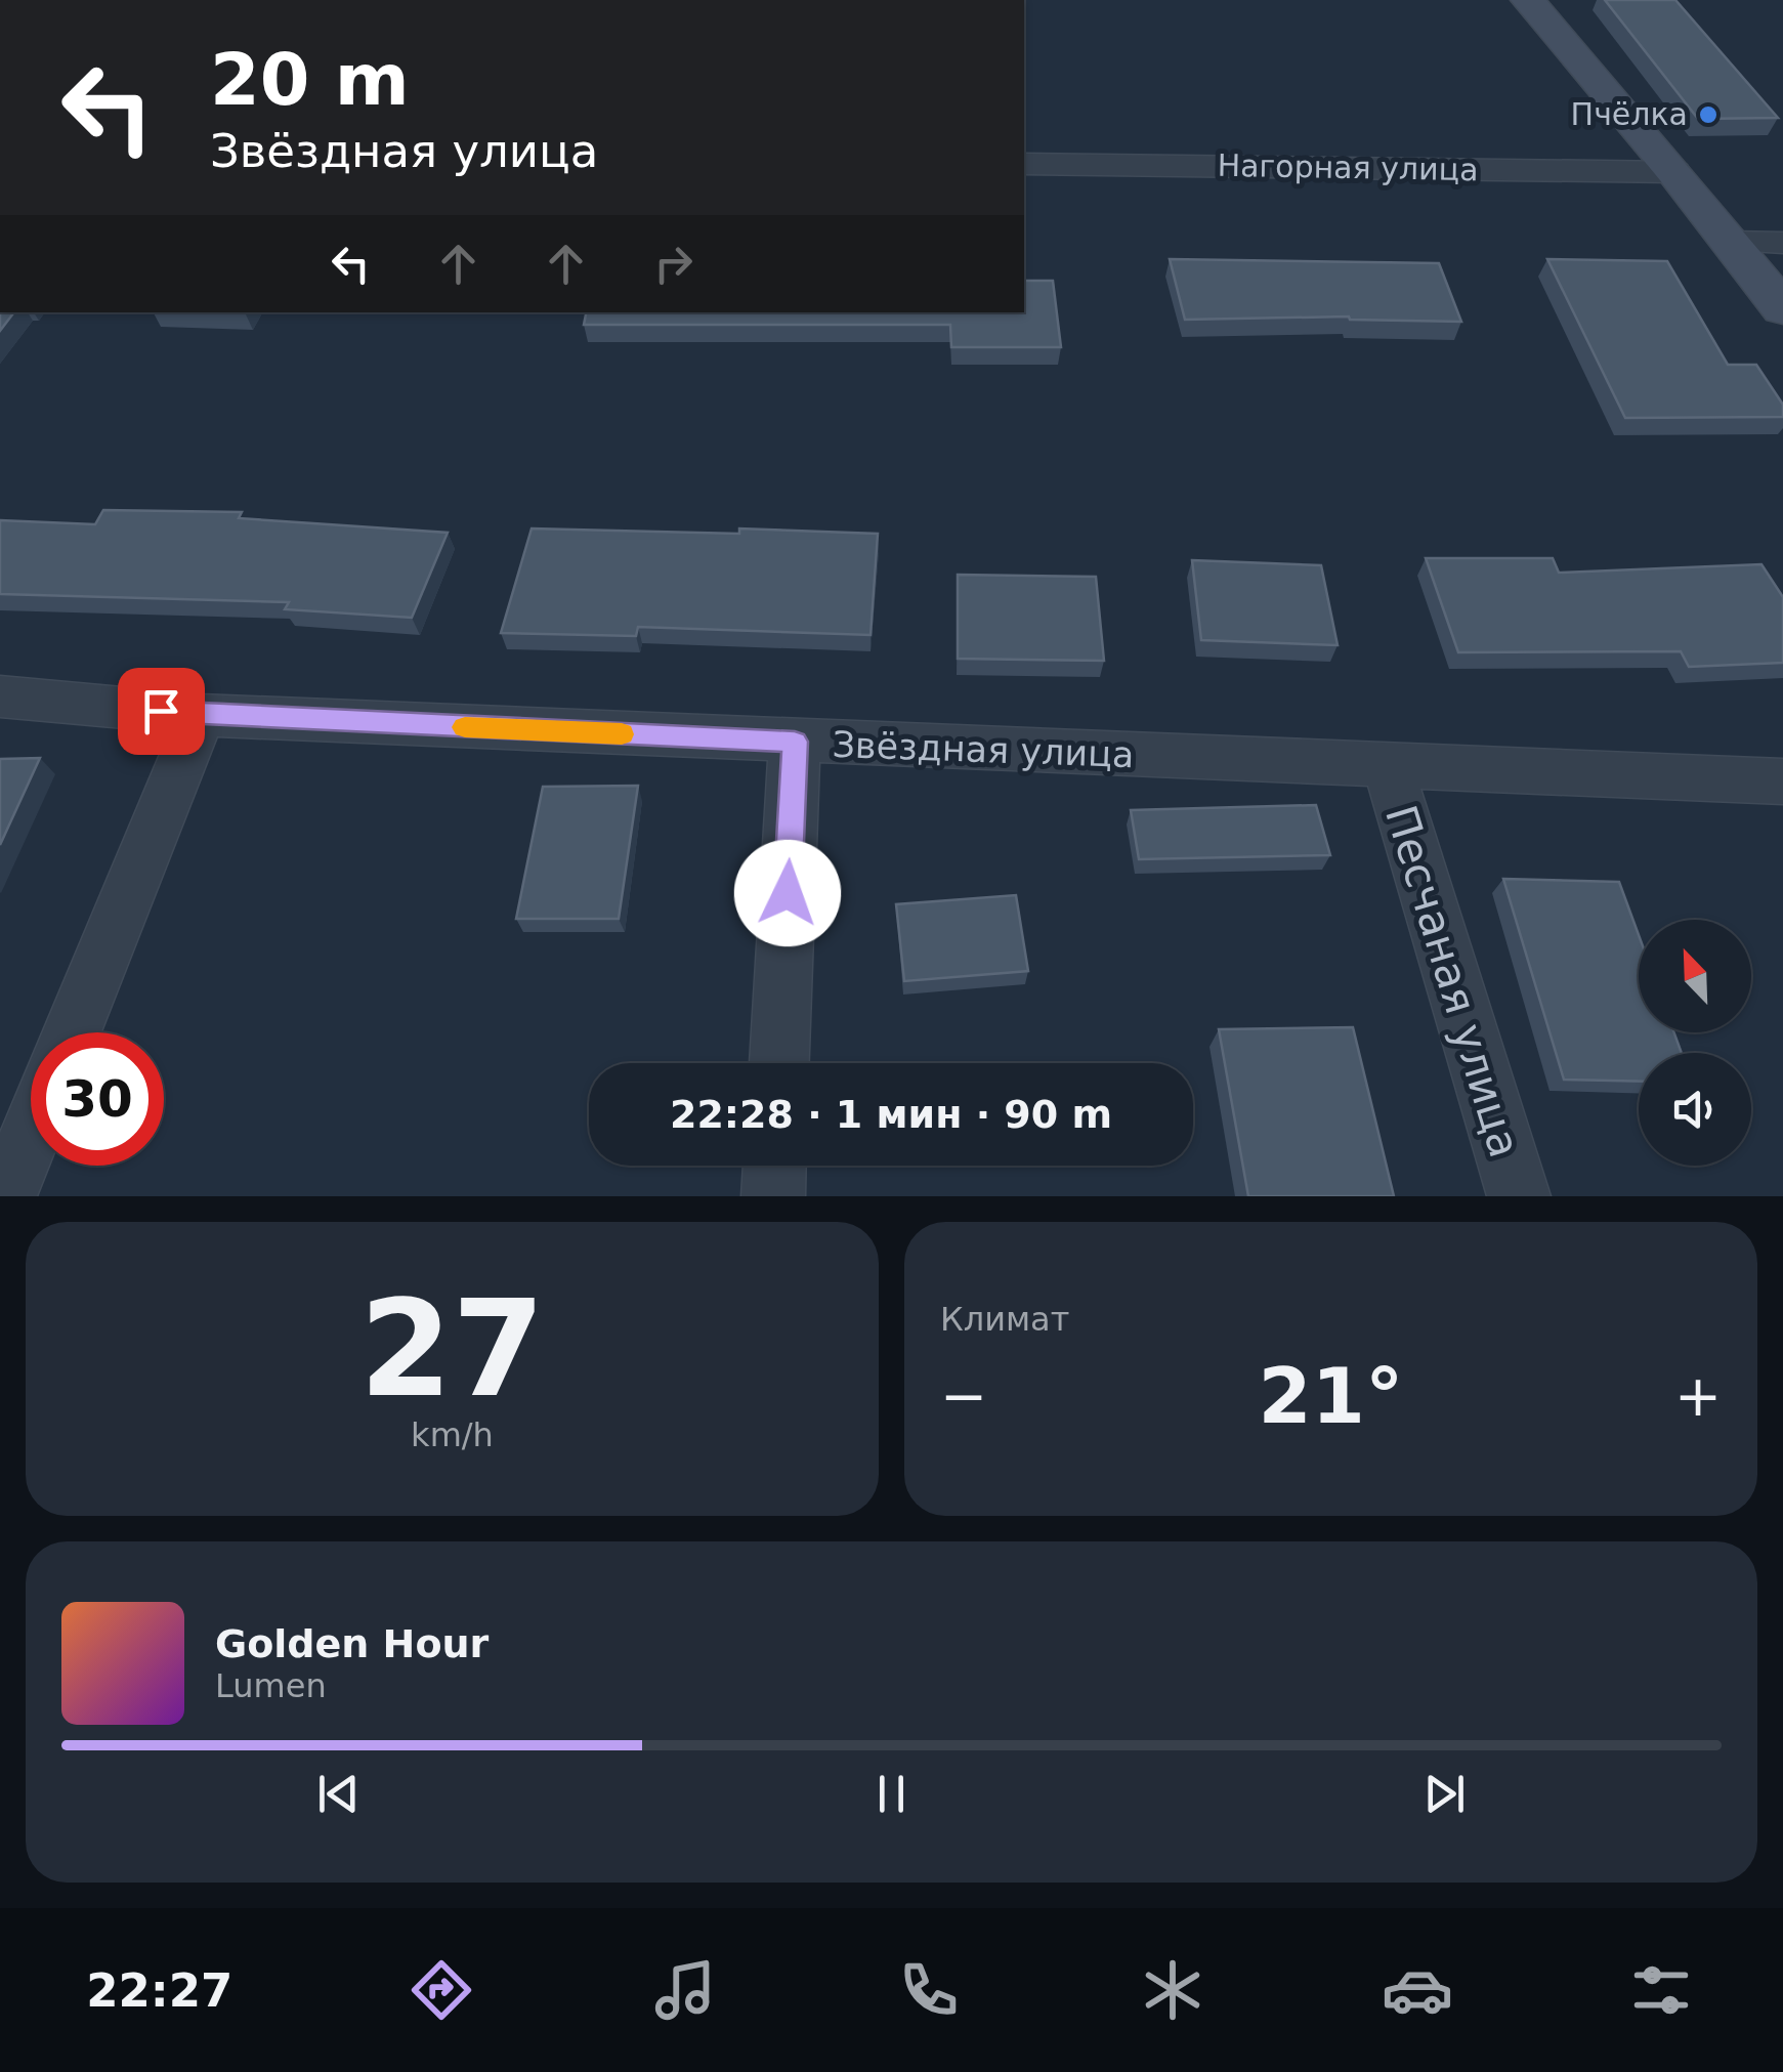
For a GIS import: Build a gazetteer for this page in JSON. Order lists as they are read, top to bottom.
{
  "streets": {
    "street": ["Нагорная улица", "Звёздная улица", "Песчаная улица"]
  },
  "crossings": [
    ["Звёздная улица", "Песчаная улица"]
  ],
  "places": ["Пчёлка"],
  "north": "top left",
  "page": {
    "turn": ["20 m", "Звёздная улица"],
    "limit": "30",
    "trip": "22:28 · 1 мин · 90 m",
    "tile": [
      ["27", "km/h"],
      "Климат"
    ],
    "heat": ["−", "21°", "+"],
    "song": ["Golden Hour", "Lumen"],
    "tabs": "22:27"
  }
}
